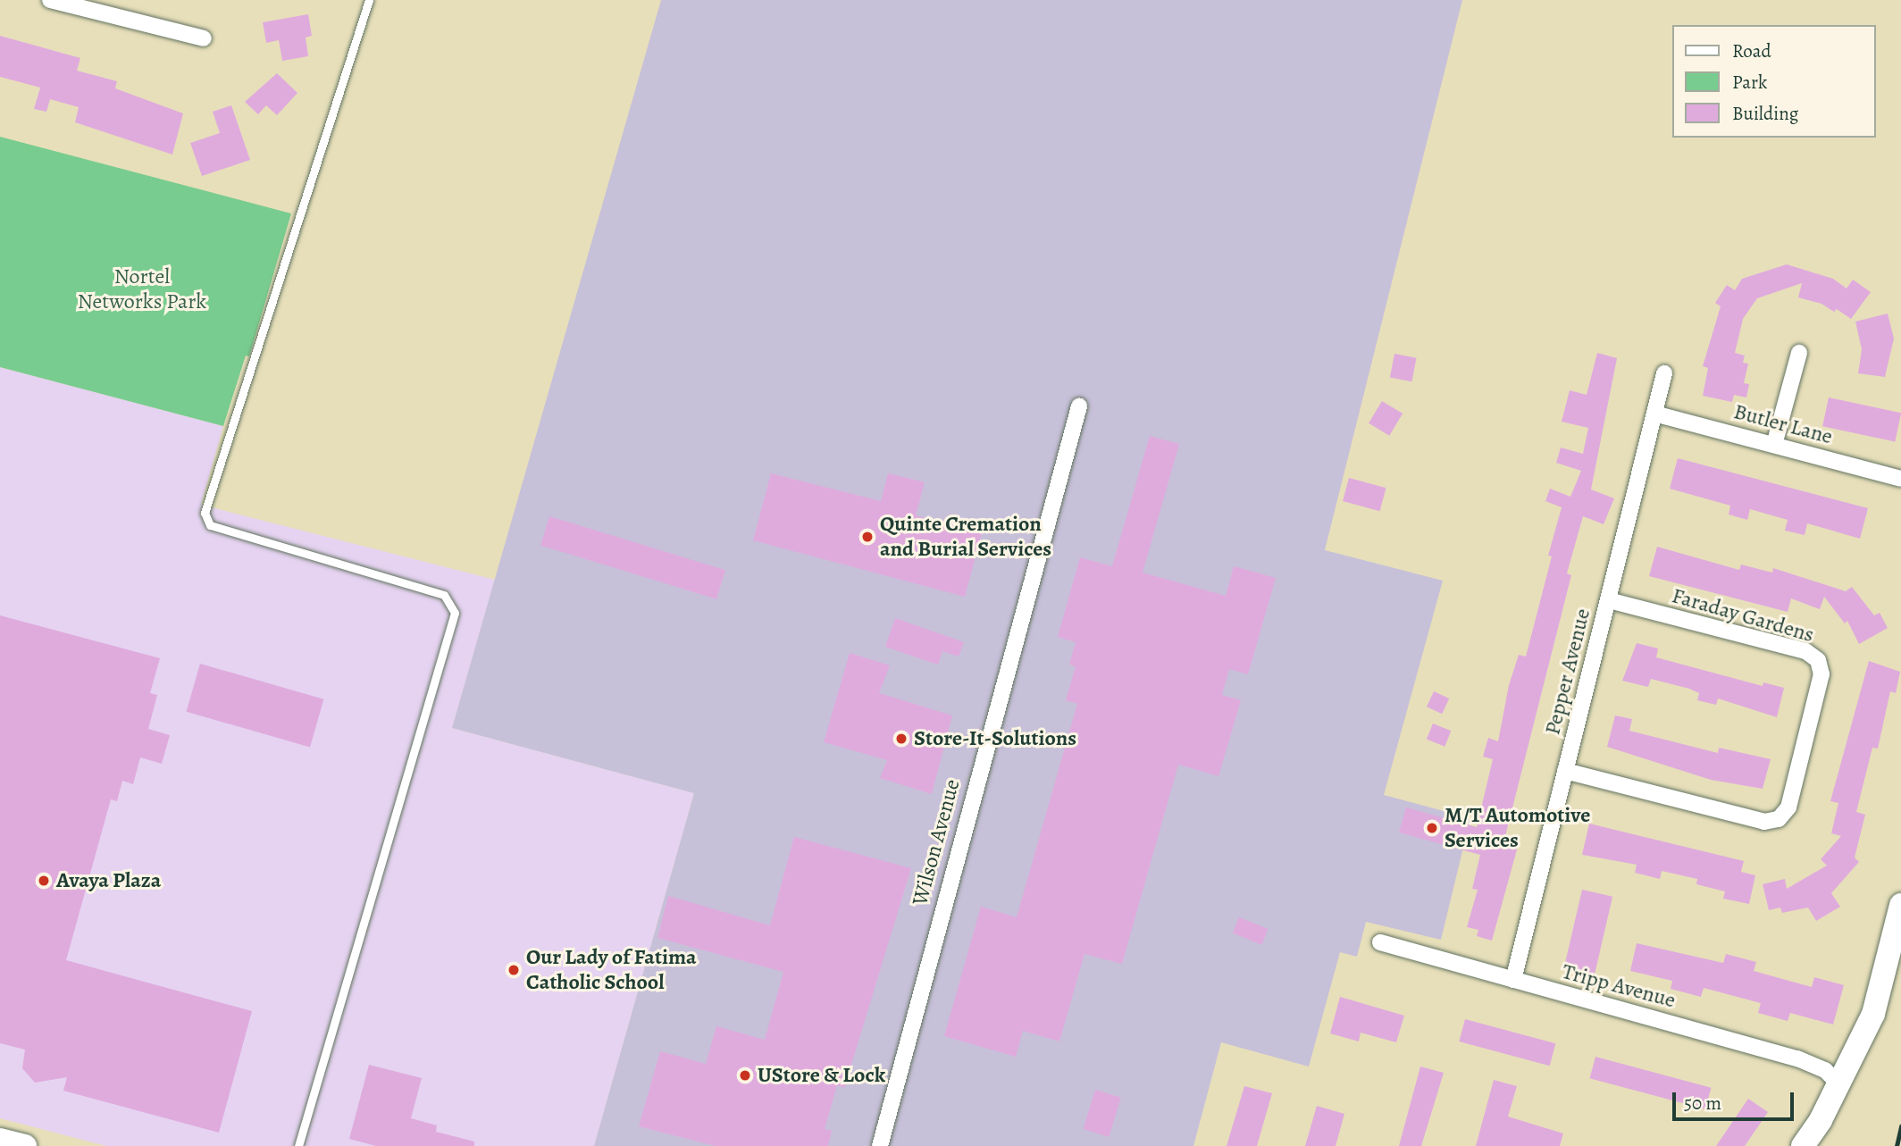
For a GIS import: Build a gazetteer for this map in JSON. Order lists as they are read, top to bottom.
{
  "streets": {
    "street": [
      "Butler Lane",
      "Faraday Gardens",
      "Pepper Avenue",
      "Wilson Avenue",
      "Tripp Avenue"
    ]
  },
  "crossings": [
    ["Butler Lane", "Pepper Avenue"],
    ["Faraday Gardens", "Pepper Avenue"],
    ["Pepper Avenue", "Tripp Avenue"]
  ],
  "parks": ["Nortel Networks Park"],
  "places": [
    "Quinte Cremation and Burial Services",
    "Store-It-Solutions",
    "M/T Automotive Services",
    "Avaya Plaza",
    "Our Lady of Fatima Catholic School",
    "UStore & Lock"
  ],
  "legend": ["Road", "Park", "Building"],
  "scale_bar": "50 m"
}
